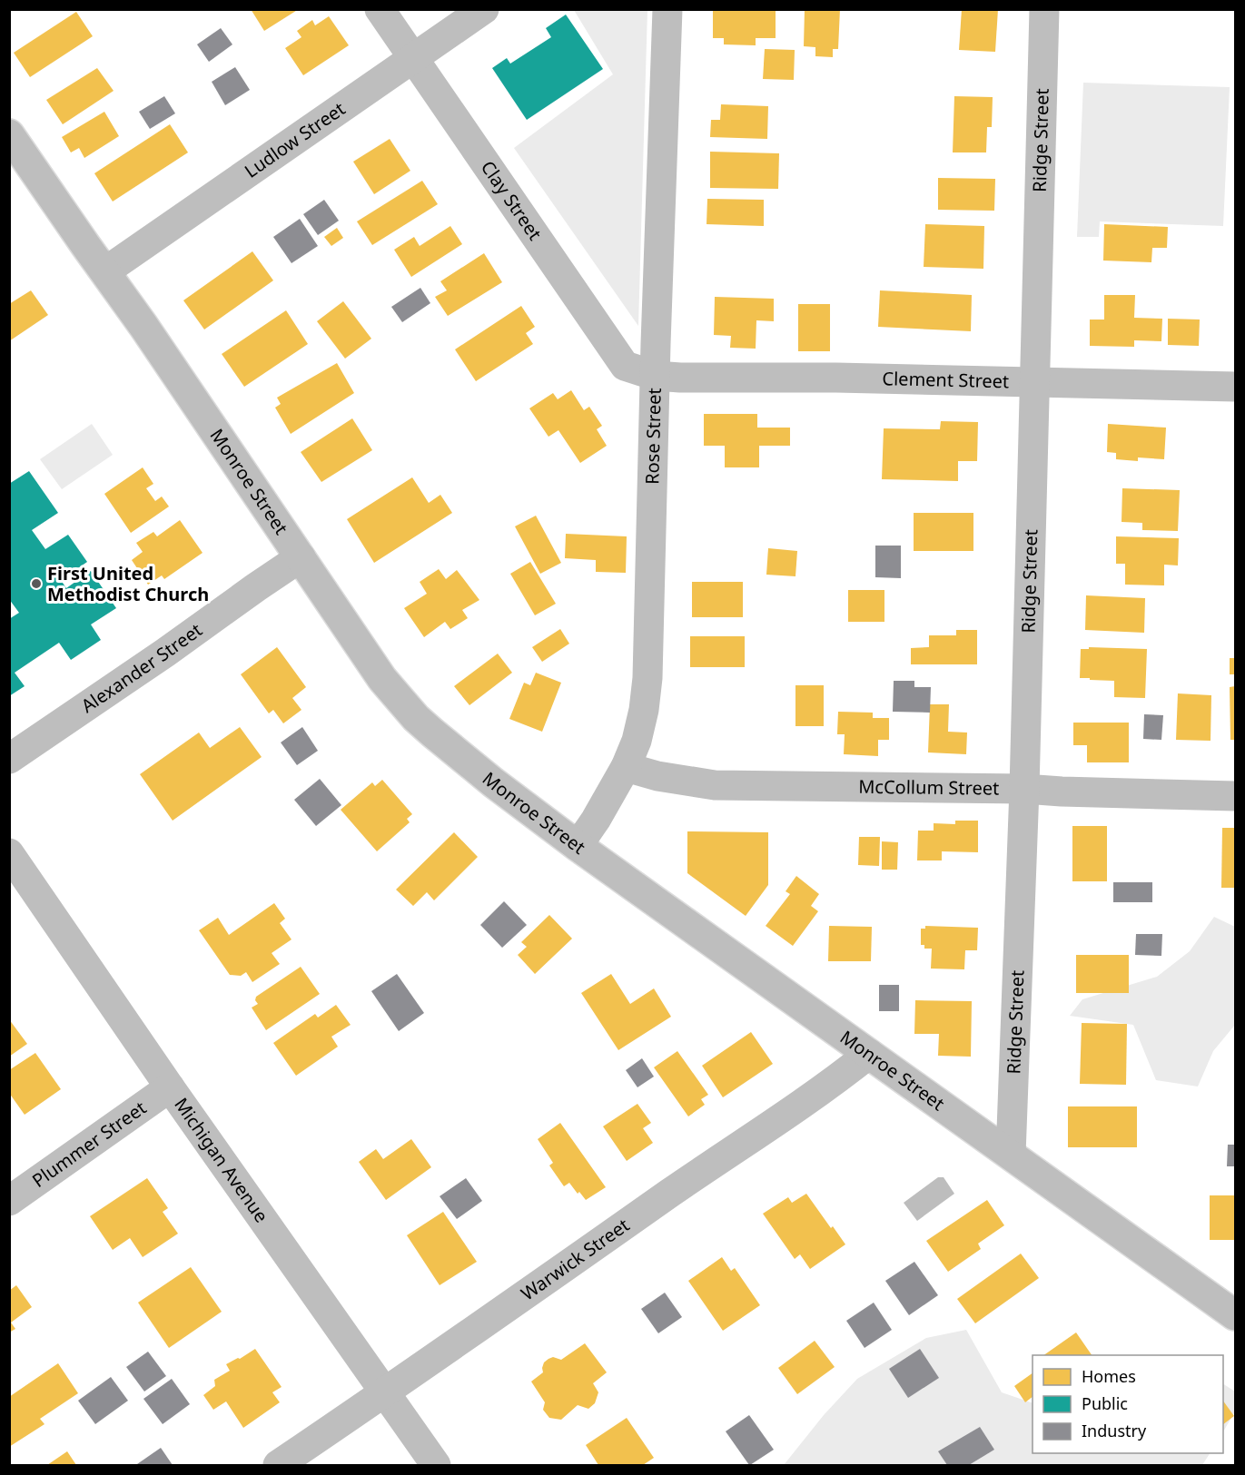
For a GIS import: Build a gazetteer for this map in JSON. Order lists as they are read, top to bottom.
{
  "streets": {
    "street": [
      "Ludlow Street",
      "Ridge Street",
      "Clay Street",
      "Clement Street",
      "Rose Street",
      "Monroe Street",
      "Alexander Street",
      "McCollum Street",
      "Plummer Street",
      "Michigan Avenue",
      "Warwick Street"
    ]
  },
  "crossings": [
    ["Ludlow Street", "Clay Street"],
    ["Ludlow Street", "Monroe Street"],
    ["Ridge Street", "Clement Street"],
    ["Ridge Street", "Monroe Street"],
    ["Ridge Street", "McCollum Street"],
    ["Clay Street", "Clement Street"],
    ["Clay Street", "Rose Street"],
    ["Clement Street", "Rose Street"],
    ["Rose Street", "Monroe Street"],
    ["Rose Street", "McCollum Street"],
    ["Monroe Street", "Alexander Street"],
    ["Monroe Street", "Warwick Street"],
    ["Plummer Street", "Michigan Avenue"],
    ["Michigan Avenue", "Warwick Street"]
  ],
  "places": ["First United Methodist Church"],
  "legend": ["Homes", "Public", "Industry"]
}
